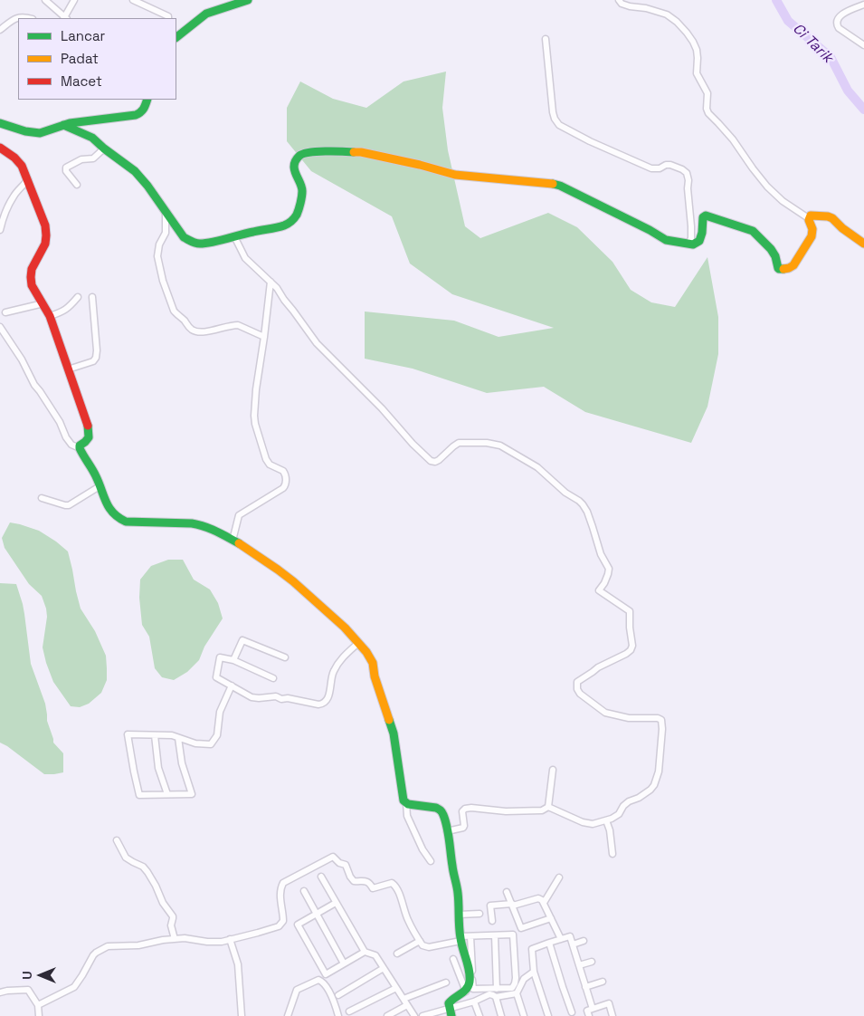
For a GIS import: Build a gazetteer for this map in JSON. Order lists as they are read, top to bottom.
{
  "water": ["Ci Tarik"],
  "legend": ["Lancar", "Padat", "Macet"],
  "north": "left"
}
